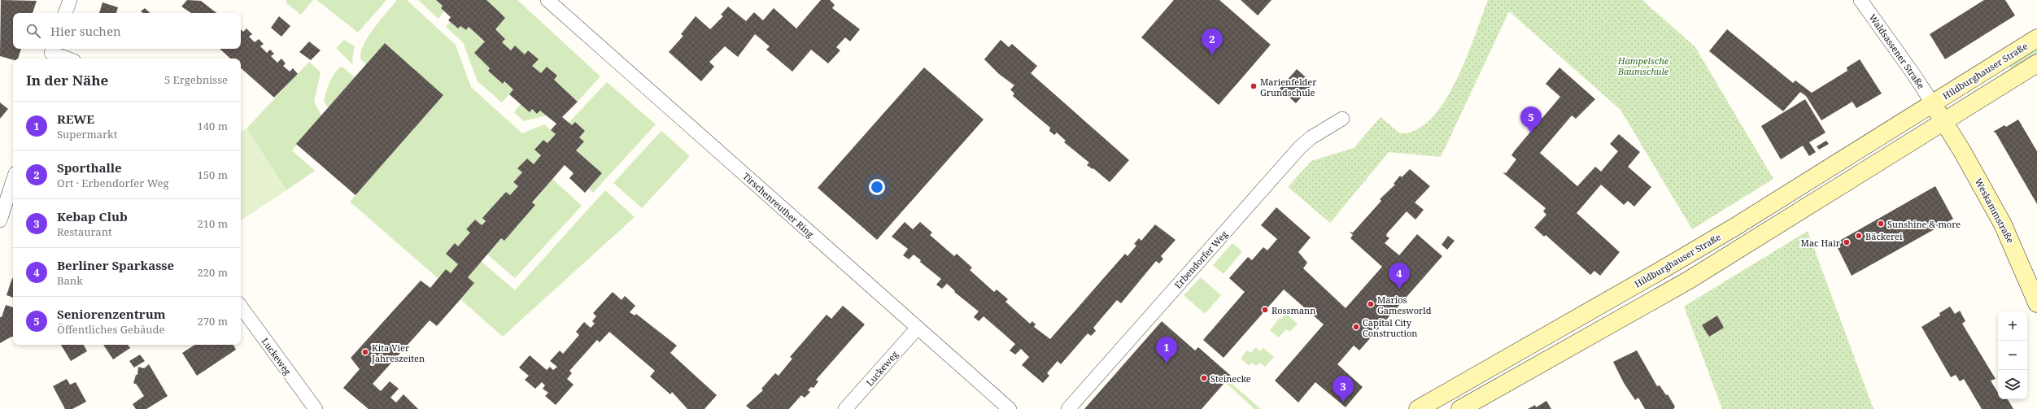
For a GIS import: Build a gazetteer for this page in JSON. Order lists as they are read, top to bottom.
{
  "streets": {
    "main road": ["Hildburghauser Straße", "Weskammstraße"],
    "street": [
      "Waldsassener Straße",
      "Tirschenreuther Ring",
      "Erbendorfer Weg",
      "Luckeweg"
    ]
  },
  "crossings": [
    ["Waldsassener Straße", "Hildburghauser Straße"],
    ["Hildburghauser Straße", "Weskammstraße"],
    ["Tirschenreuther Ring", "Luckeweg"]
  ],
  "parks": ["Hampelsche Baumschule"],
  "places": [
    "Marienfelder Grundschule",
    "Sunshine & more",
    "Bäckerei",
    "Mac Hair",
    "Marios Gamesworld",
    "Rossmann",
    "Capital City Construction",
    "Kita Vier Jahreszeiten",
    "Steinecke"
  ],
  "page": {
    "search": "Hier suchen",
    "pins": [
      "2",
      "5",
      "4",
      "1",
      "3"
    ],
    "heading": ["In der Nähe", "5 Ergebnisse"],
    "list": [
      {
        "mark": "1",
        "name": "REWE",
        "note": "Supermarkt",
        "value": "140 m"
      },
      {
        "mark": "2",
        "name": "Sporthalle",
        "note": "Ort · Erbendorfer Weg",
        "value": "150 m"
      },
      {
        "mark": "3",
        "name": "Kebap Club",
        "note": "Restaurant",
        "value": "210 m"
      },
      {
        "mark": "4",
        "name": "Berliner Sparkasse",
        "note": "Bank",
        "value": "220 m"
      },
      {
        "mark": "5",
        "name": "Seniorenzentrum",
        "note": "Öffentliches Gebäude",
        "value": "270 m"
      }
    ],
    "map_buttons": ["+", "−"]
  }
}
